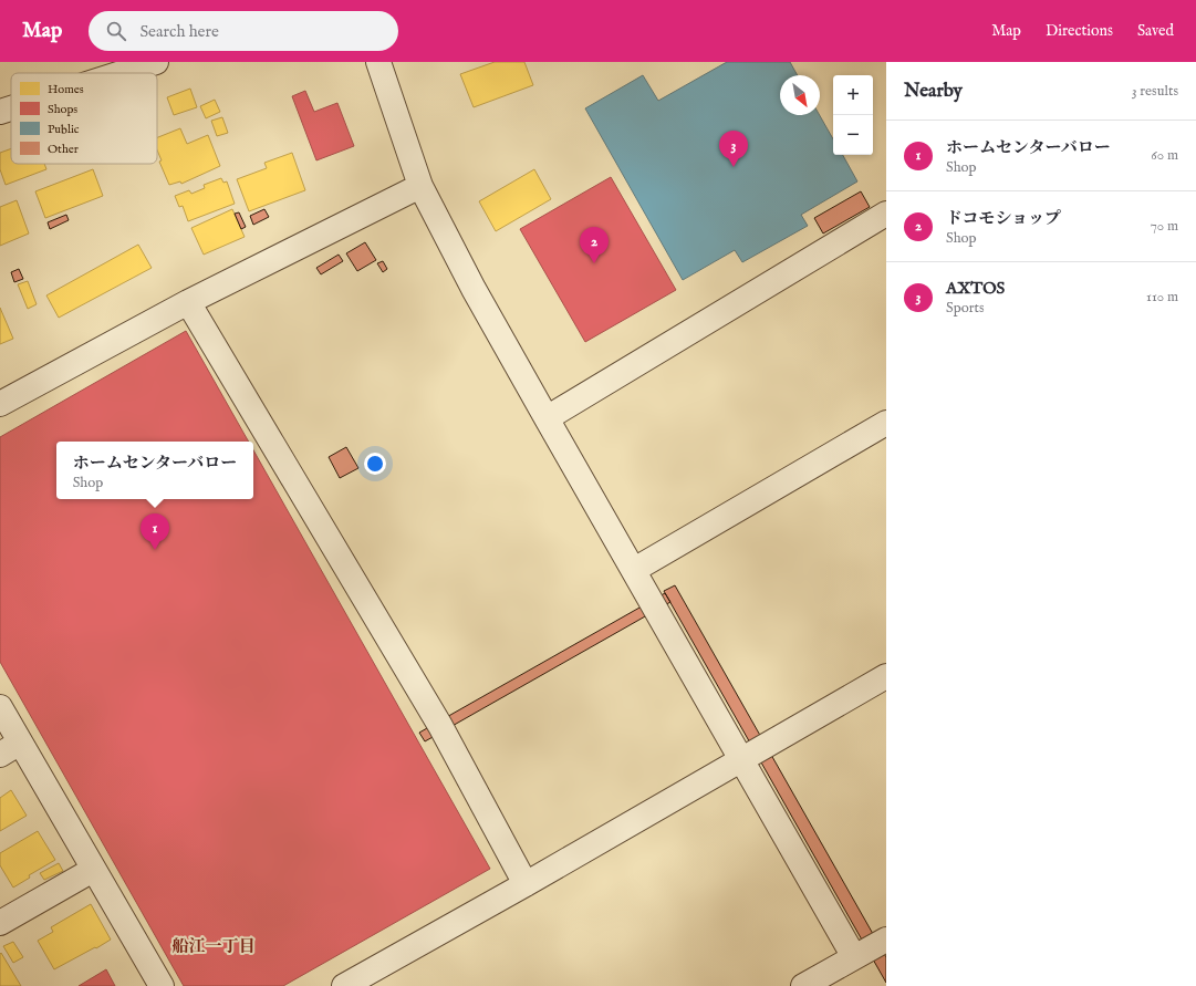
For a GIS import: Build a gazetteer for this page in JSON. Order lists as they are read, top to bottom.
{
  "districts": ["船江一丁目"],
  "legend": [
    "Homes",
    "Shops",
    "Public",
    "Other"
  ],
  "north": "bottom right",
  "page": {
    "header": "Map",
    "search": "Search here",
    "nav": ["Map", "Directions", "Saved"],
    "heading": ["Nearby", "3 results"],
    "map_buttons": ["+", "−"],
    "list": [
      {
        "mark": "1",
        "name": "ホームセンターバロー",
        "note": "Shop",
        "value": "60 m"
      },
      {
        "mark": "2",
        "name": "ドコモショップ",
        "note": "Shop",
        "value": "70 m"
      },
      {
        "mark": "3",
        "name": "AXTOS",
        "note": "Sports",
        "value": "110 m"
      }
    ],
    "pins": ["3", "2", "1"],
    "popup": ["ホームセンターバロー", "Shop"]
  }
}
